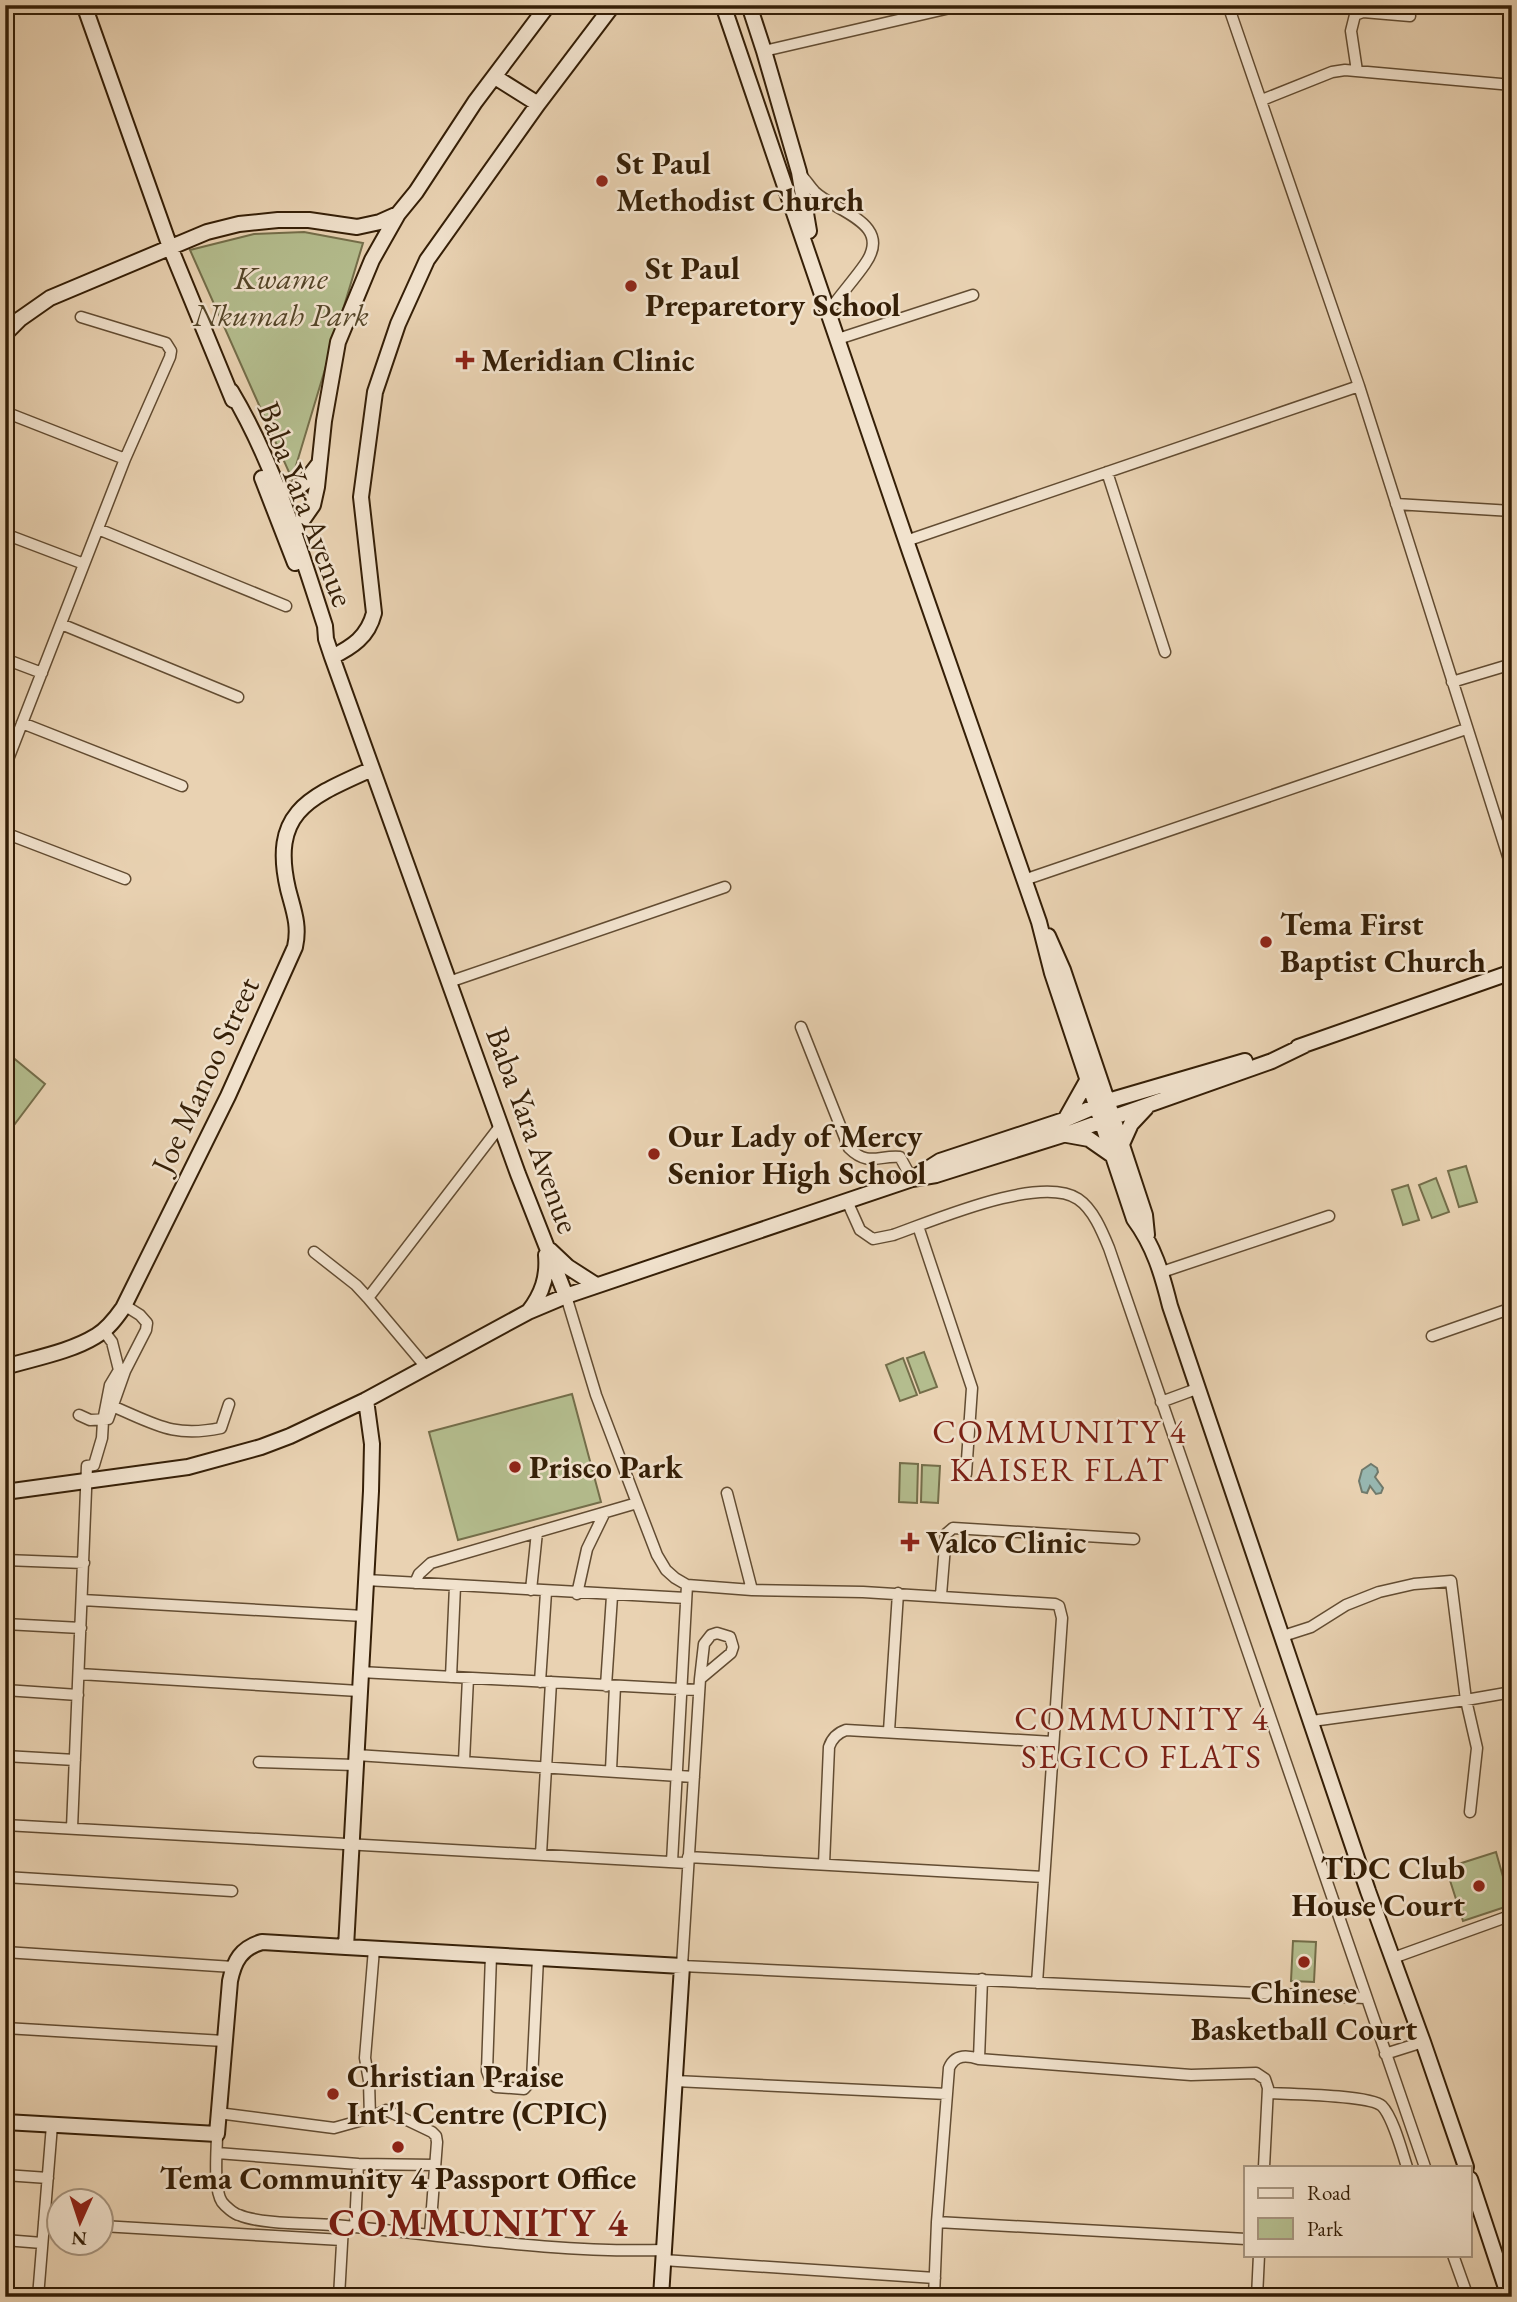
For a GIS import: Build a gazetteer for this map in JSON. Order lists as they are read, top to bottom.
{
  "streets": {
    "main road": ["Baba Yara Avenue", "Joe Manoo Street"]
  },
  "crossings": [
    ["Baba Yara Avenue", "Joe Manoo Street"]
  ],
  "districts": ["COMMUNITY 4 KAISER FLAT", "COMMUNITY 4 SEGICO FLATS", "COMMUNITY 4"],
  "parks": ["Kwame Nkumah Park"],
  "places": {
    "other": [
      "St Paul Methodist Church",
      "St Paul Preparetory School",
      "Tema First Baptist Church",
      "Our Lady of Mercy Senior High School",
      "Prisco Park",
      "TDC Club House Court",
      "Chinese Basketball Court",
      "Christian Praise Int'l Centre (CPIC)",
      "Tema Community 4 Passport Office"
    ],
    "health": ["Meridian Clinic", "Valco Clinic"]
  },
  "legend": ["Road", "Park"],
  "north": "bottom"
}
